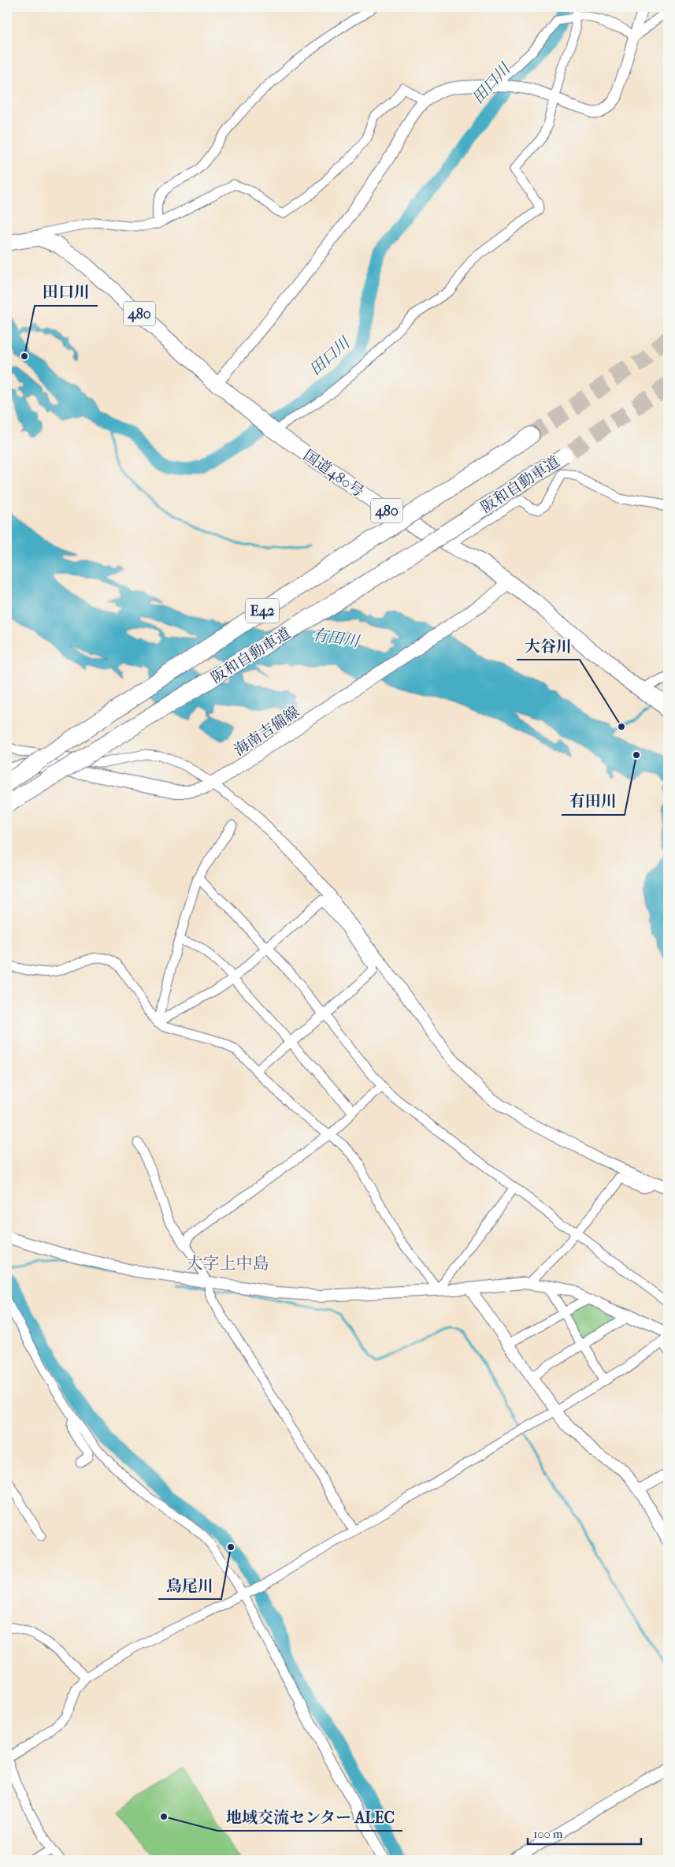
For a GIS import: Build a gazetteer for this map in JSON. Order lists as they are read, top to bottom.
{
  "streets": {
    "highway": [
      "480",
      "国道480号",
      "阪和自動車道",
      "E42"
    ],
    "main road": ["海南吉備線"]
  },
  "crossings": [
    ["国道480号", "海南吉備線"]
  ],
  "districts": ["大字上中島"],
  "water": ["田口川", "有田川"],
  "places": [
    "田口川",
    "大谷川",
    "有田川",
    "鳥尾川",
    "地域交流センター ALEC"
  ],
  "scale_bar": "100 m"
}
